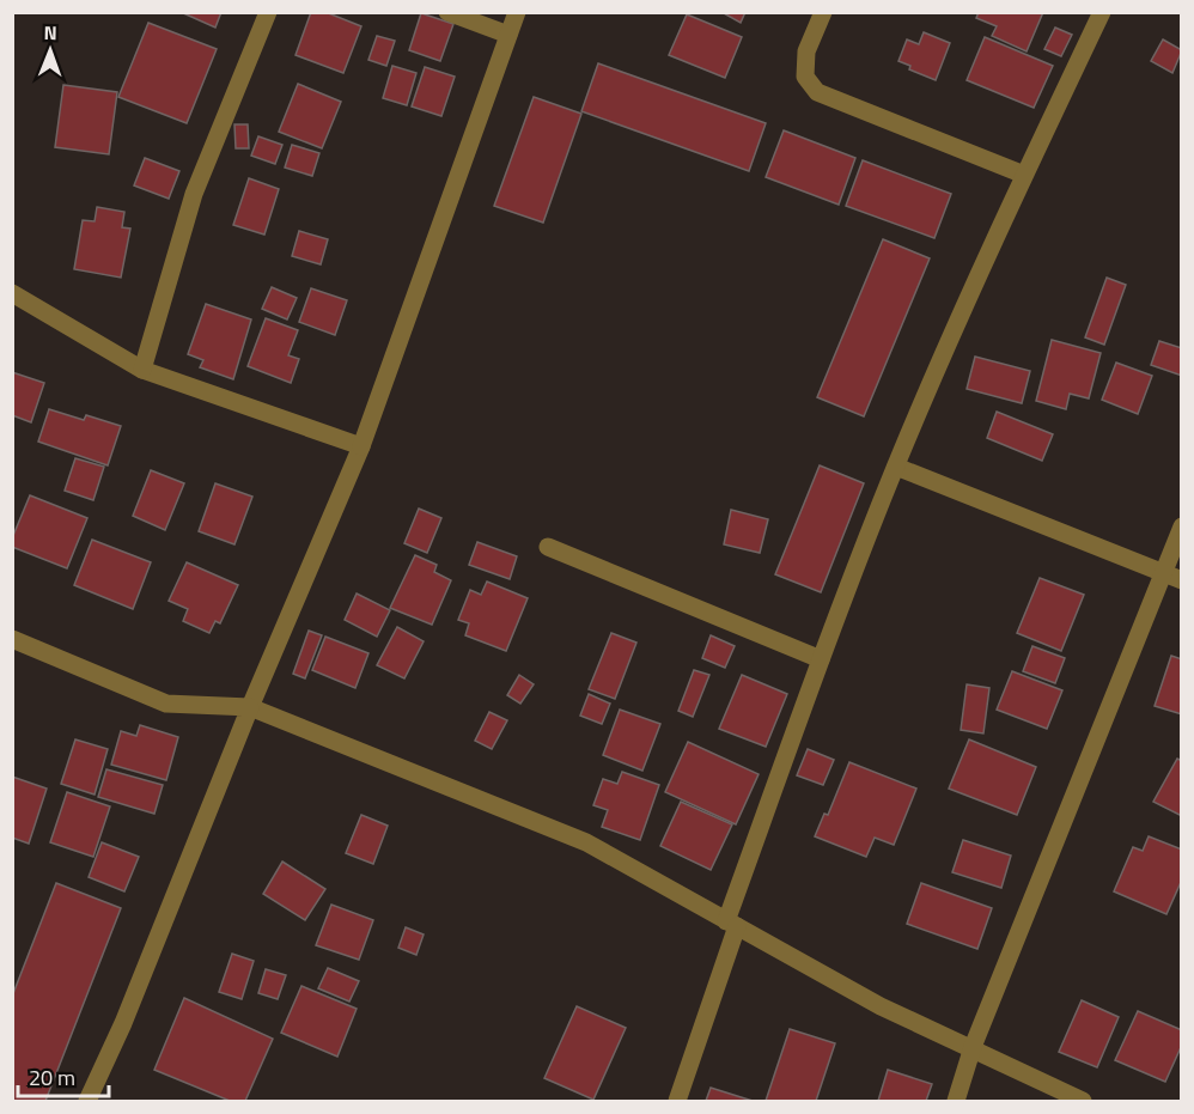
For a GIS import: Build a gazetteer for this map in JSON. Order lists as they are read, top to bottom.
{
  "scale_bar": "20 m",
  "north": "top"
}
